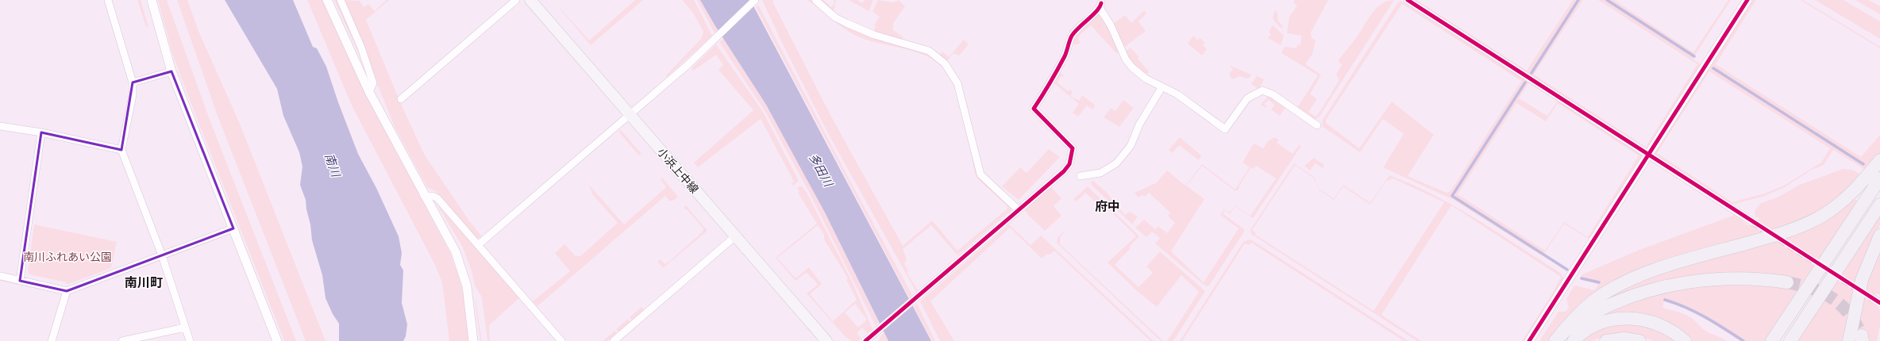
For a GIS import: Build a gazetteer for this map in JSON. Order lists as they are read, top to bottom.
{
  "streets": {
    "main road": ["小浜上中線"]
  },
  "districts": ["府中", "南川町"],
  "water": ["南川", "多田川"],
  "parks": ["南川ふれあい公園"]
}
